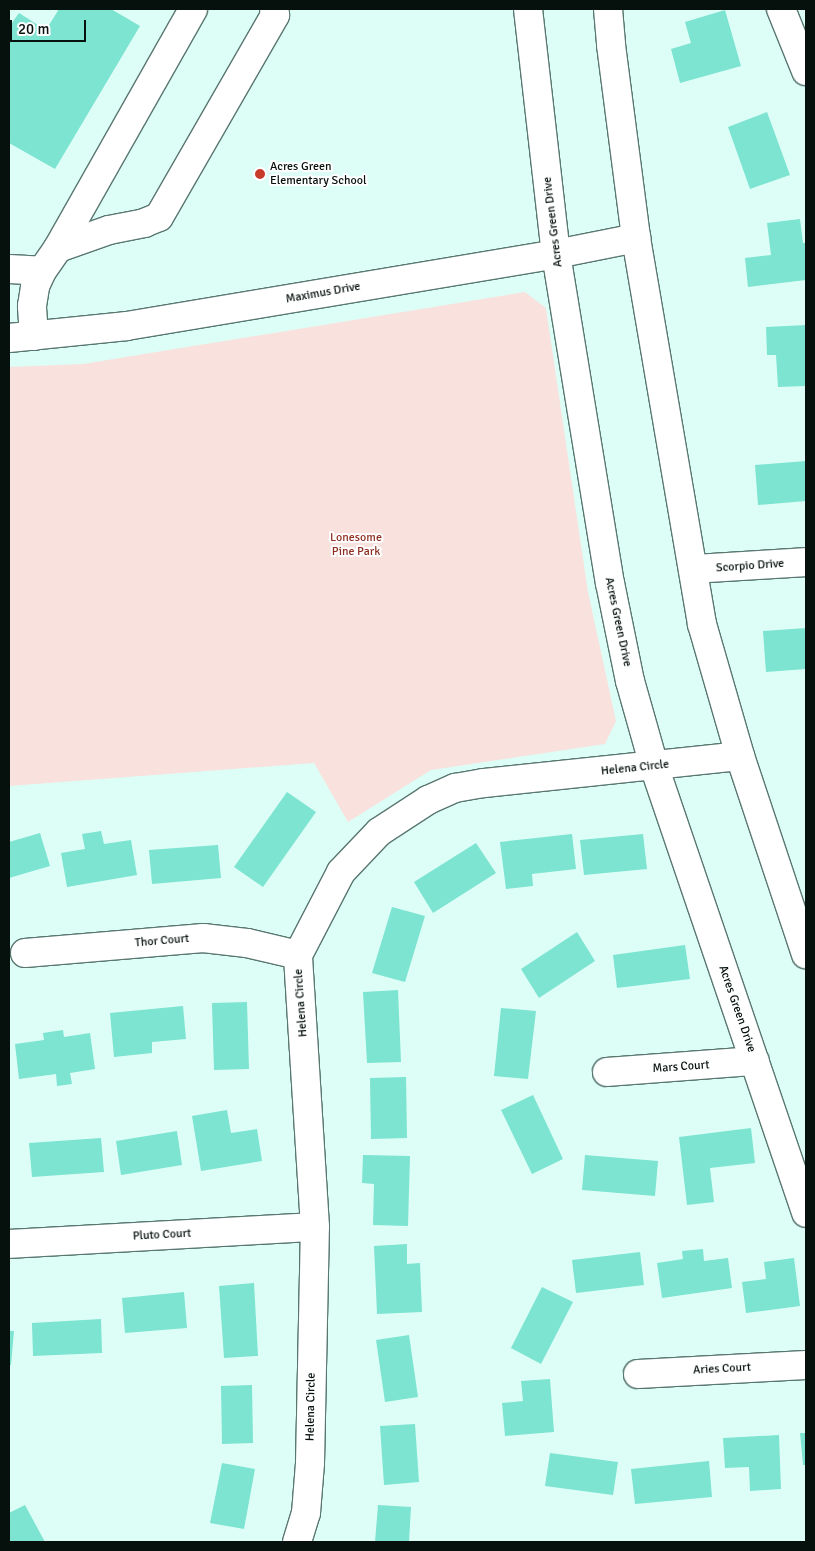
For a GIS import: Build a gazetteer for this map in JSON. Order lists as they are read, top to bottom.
{
  "streets": {
    "street": [
      "Acres Green Drive",
      "Maximus Drive",
      "Scorpio Drive",
      "Helena Circle",
      "Thor Court",
      "Mars Court",
      "Pluto Court",
      "Aries Court"
    ]
  },
  "crossings": [
    ["Acres Green Drive", "Maximus Drive"],
    ["Acres Green Drive", "Helena Circle"],
    ["Acres Green Drive", "Mars Court"],
    ["Helena Circle", "Thor Court"],
    ["Helena Circle", "Pluto Court"]
  ],
  "parks": ["Lonesome Pine Park"],
  "places": ["Acres Green Elementary School"],
  "scale_bar": "20 m"
}
